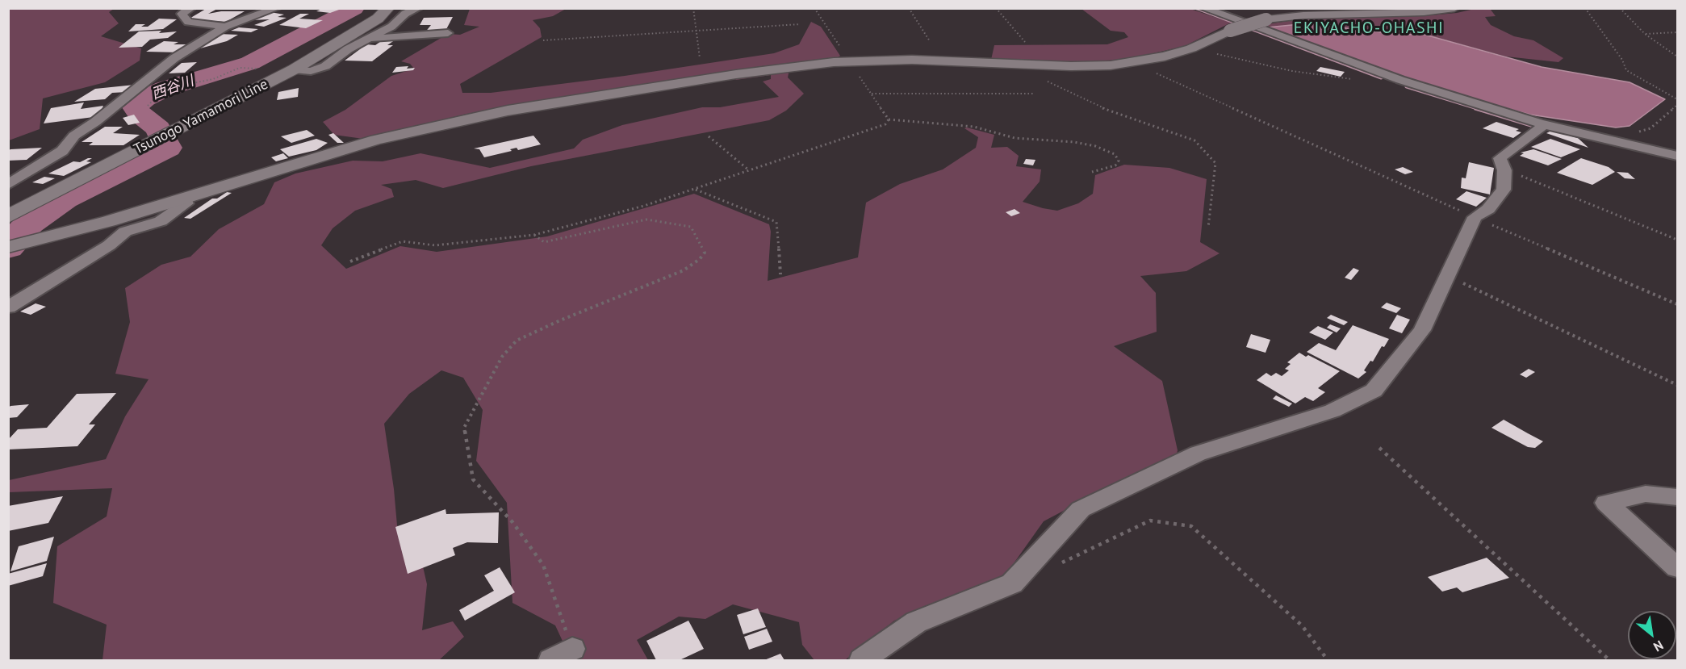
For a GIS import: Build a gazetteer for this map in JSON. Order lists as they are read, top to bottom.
{
  "streets": {
    "main road": ["Tsunogo Yamamori Line"]
  },
  "districts": ["EKIYACHO-OHASHI"],
  "water": ["西谷川"],
  "north": "bottom right"
}
